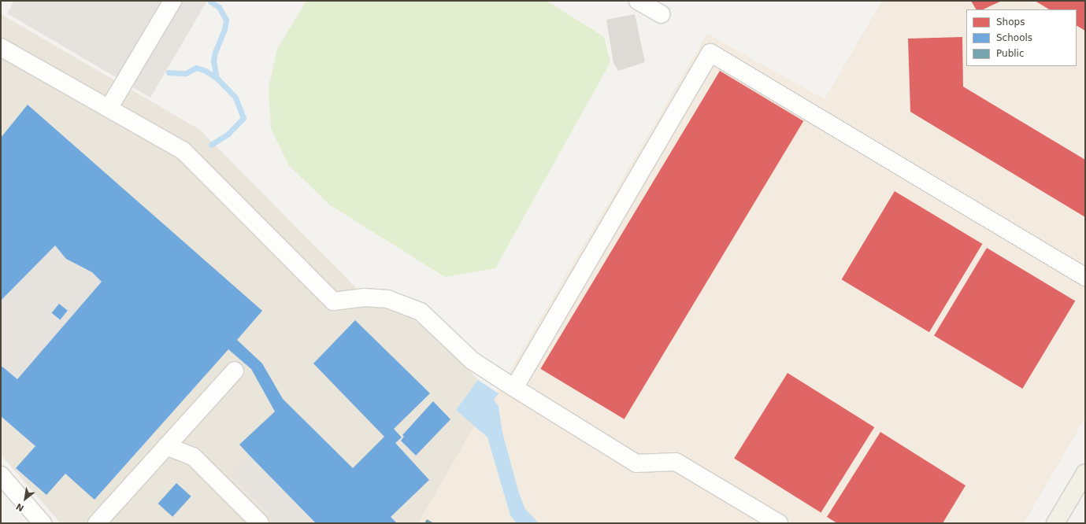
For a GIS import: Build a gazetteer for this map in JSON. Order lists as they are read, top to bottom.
{
  "legend": ["Shops", "Schools", "Public"],
  "north": "bottom left"
}
